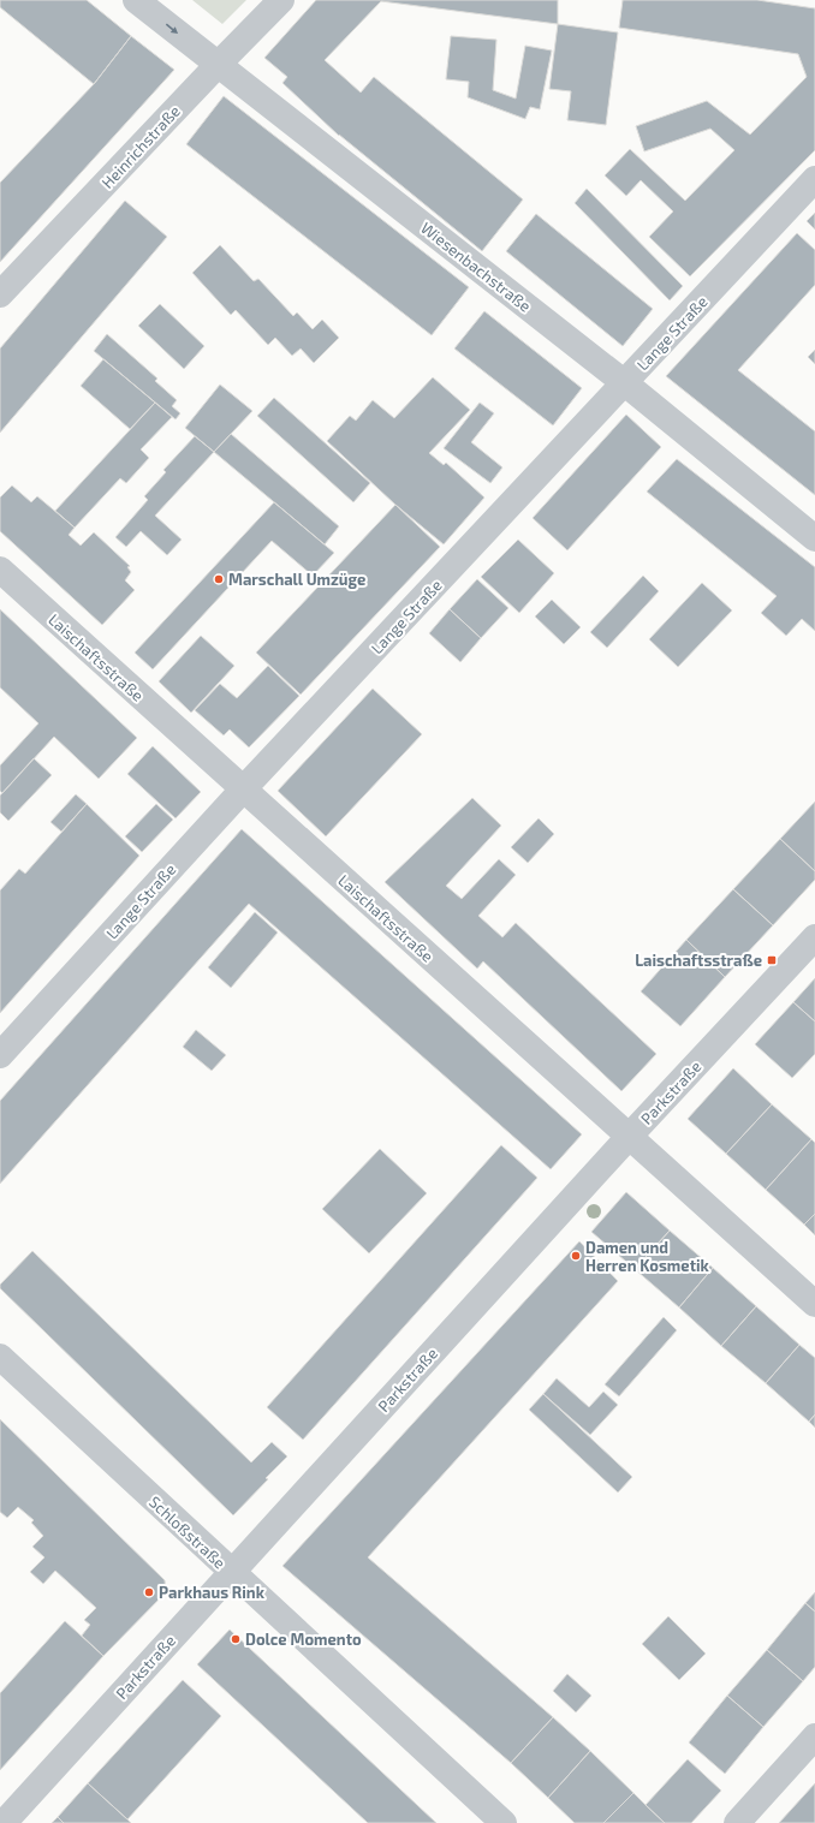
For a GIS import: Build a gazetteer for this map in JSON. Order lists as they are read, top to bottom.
{
  "streets": {
    "street": [
      "Heinrichstraße",
      "Wiesenbachstraße",
      "Lange Straße",
      "Laischaftsstraße",
      "Parkstraße",
      "Schloßstraße"
    ]
  },
  "crossings": [
    ["Heinrichstraße", "Wiesenbachstraße"],
    ["Wiesenbachstraße", "Lange Straße"],
    ["Lange Straße", "Laischaftsstraße"],
    ["Laischaftsstraße", "Parkstraße"],
    ["Parkstraße", "Schloßstraße"]
  ],
  "places": {
    "other": [
      "Marschall Umzüge",
      "Damen und Herren Kosmetik",
      "Parkhaus Rink",
      "Dolce Momento"
    ],
    "transit": ["Laischaftsstraße"]
  }
}
